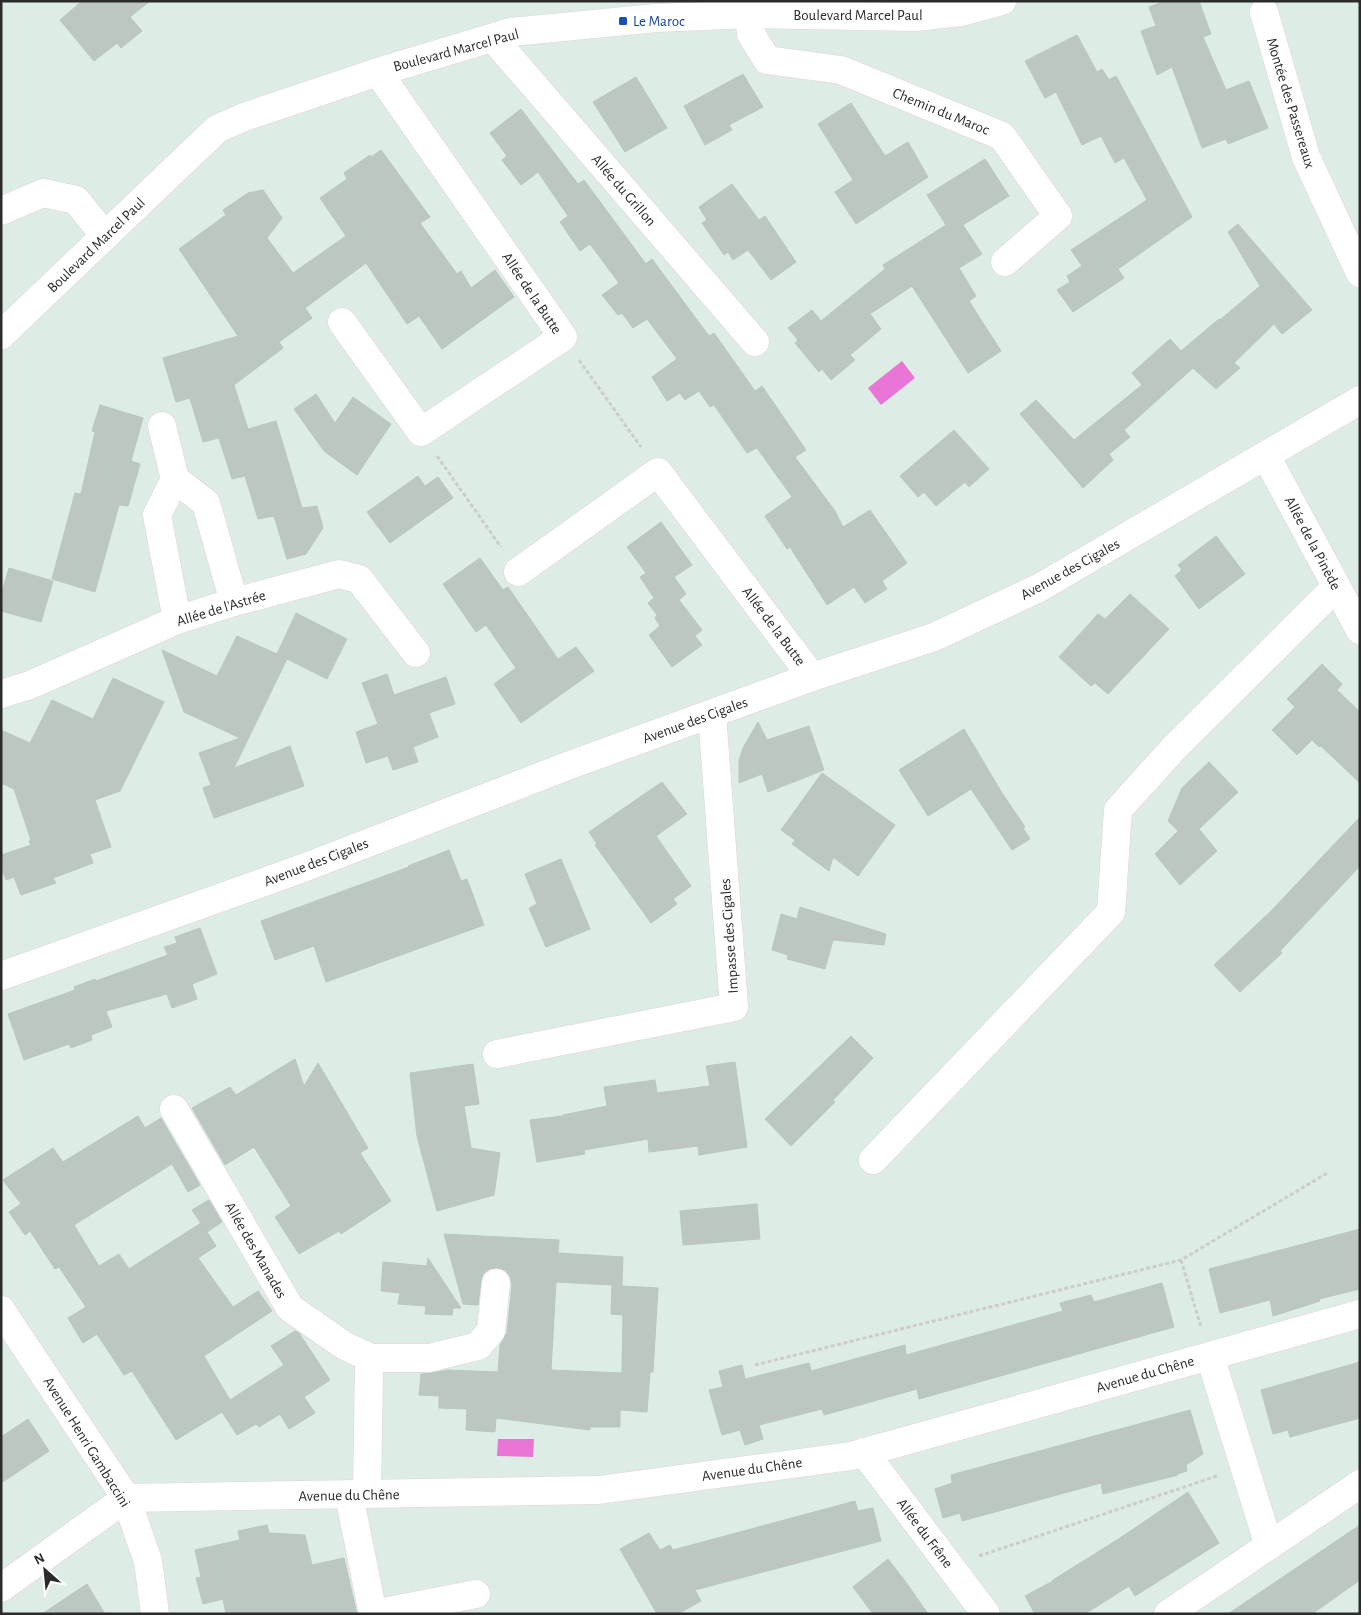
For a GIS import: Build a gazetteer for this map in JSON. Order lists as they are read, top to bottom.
{
  "streets": {
    "street": [
      "Boulevard Marcel Paul",
      "Montée des Passereaux",
      "Chemin du Maroc",
      "Allée du Grillon",
      "Allée de la Butte",
      "Allée de la Pinède",
      "Avenue des Cigales",
      "Allée de l'Astrée",
      "Impasse des Cigales",
      "Allée des Manades",
      "Avenue du Chêne",
      "Avenue Henri Gambaccini",
      "Allée du Frêne"
    ]
  },
  "crossings": [
    ["Boulevard Marcel Paul", "Chemin du Maroc"],
    ["Boulevard Marcel Paul", "Allée du Grillon"],
    ["Boulevard Marcel Paul", "Allée de la Butte"],
    ["Allée de la Butte", "Avenue des Cigales"],
    ["Allée de la Pinède", "Avenue des Cigales"],
    ["Avenue des Cigales", "Impasse des Cigales"],
    ["Avenue du Chêne", "Avenue Henri Gambaccini"],
    ["Avenue du Chêne", "Allée du Frêne"]
  ],
  "places": {
    "transit": ["Le Maroc"]
  },
  "north": "top left"
}
